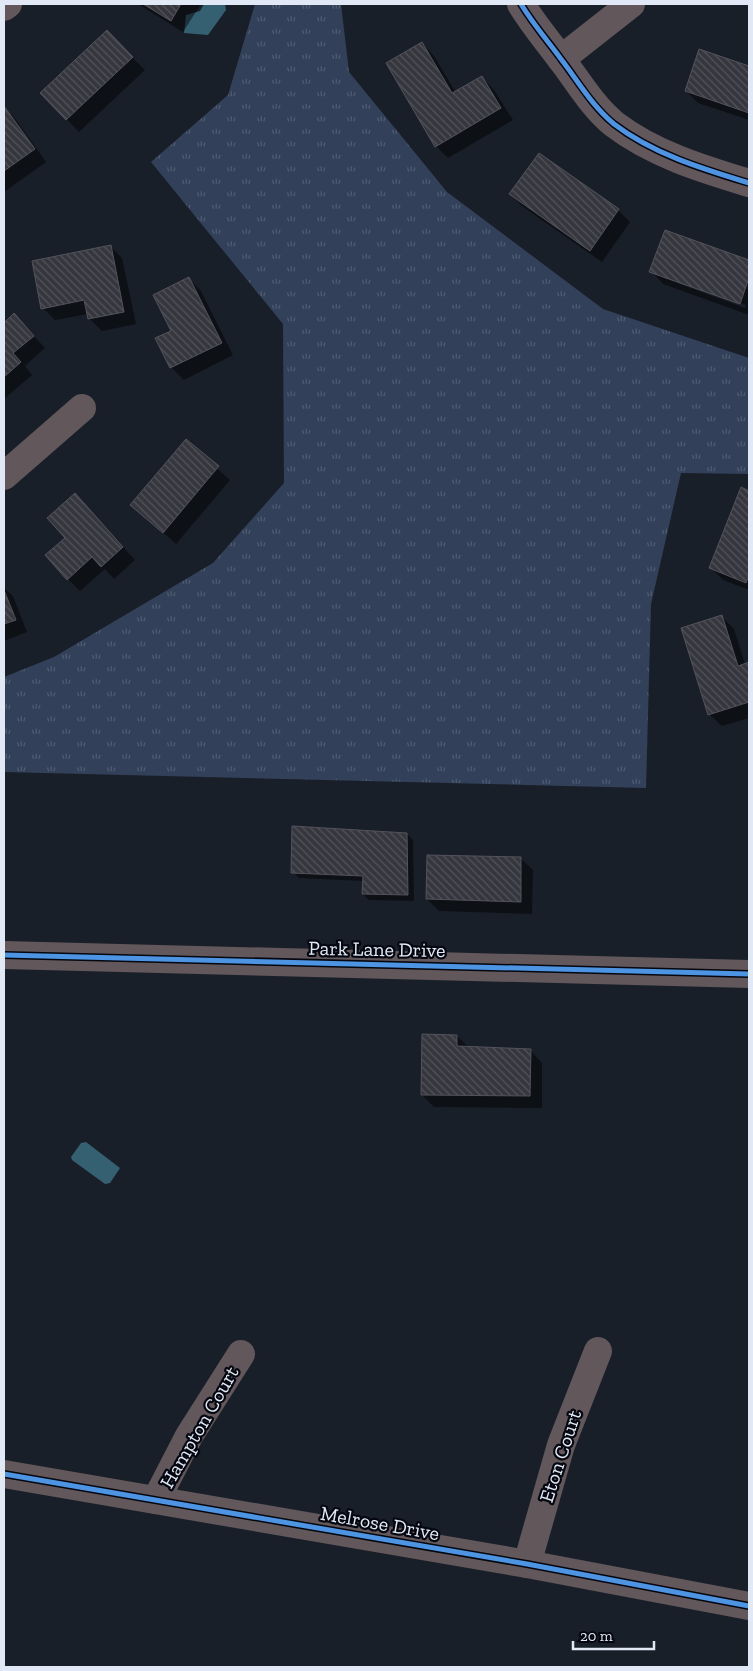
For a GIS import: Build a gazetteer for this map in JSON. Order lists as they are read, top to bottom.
{
  "streets": {
    "street": [
      "Park Lane Drive",
      "Hampton Court",
      "Eton Court",
      "Melrose Drive"
    ]
  },
  "crossings": [
    ["Hampton Court", "Melrose Drive"],
    ["Eton Court", "Melrose Drive"]
  ],
  "scale_bar": "20 m"
}
